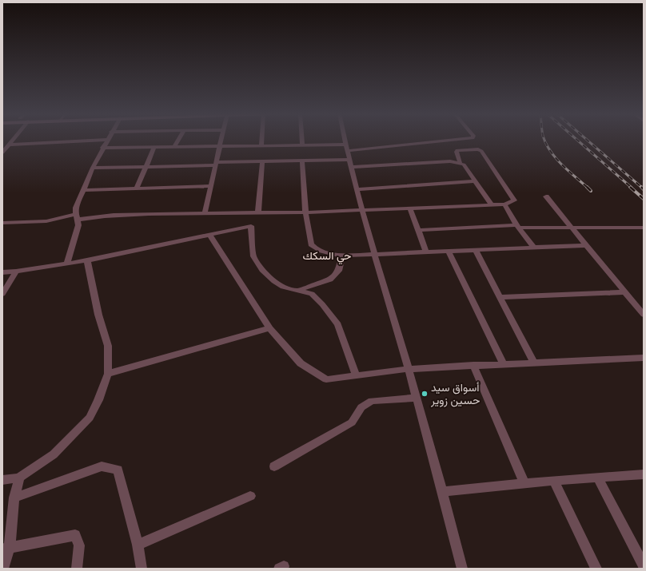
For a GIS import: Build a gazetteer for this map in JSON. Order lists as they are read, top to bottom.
{
  "districts": ["حي السكك"],
  "places": ["أسواق سيد حسين زوير"]
}
